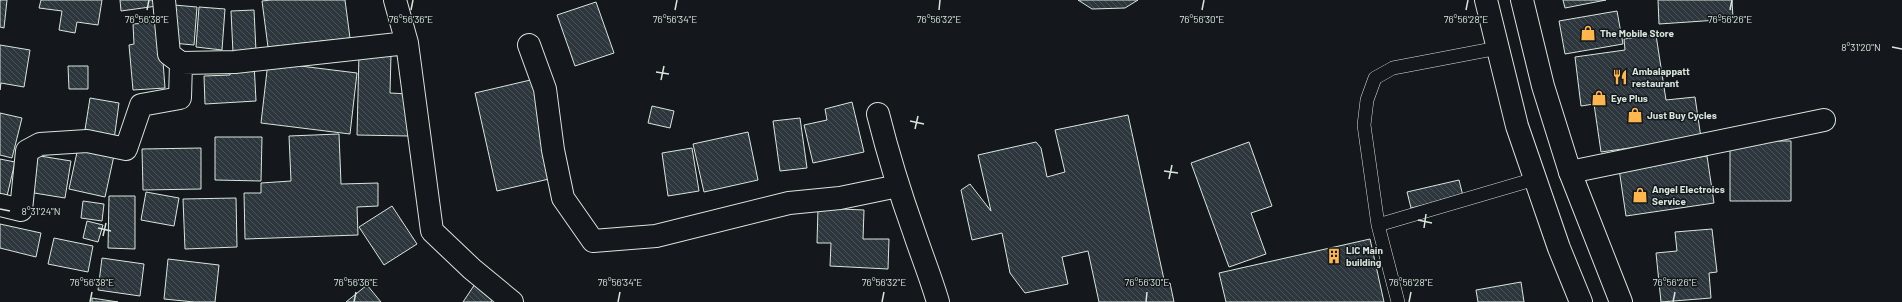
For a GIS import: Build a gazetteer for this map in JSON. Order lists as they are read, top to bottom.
{
  "places": {
    "shop": [
      "The Mobile Store",
      "Eye Plus",
      "Just Buy Cycles",
      "Angel Electroics Service"
    ],
    "restaurant": ["Ambalappatt restaurant"],
    "building": ["LIC Main building"]
  },
  "coordinates": [
    "76°56'38\"E",
    "76°56'36\"E",
    "76°56'34\"E",
    "76°56'32\"E",
    "76°56'26\"E",
    "76°56'30\"E",
    "76°56'28\"E",
    "8°31'20\"N",
    "8°31'24\"N"
  ]
}
